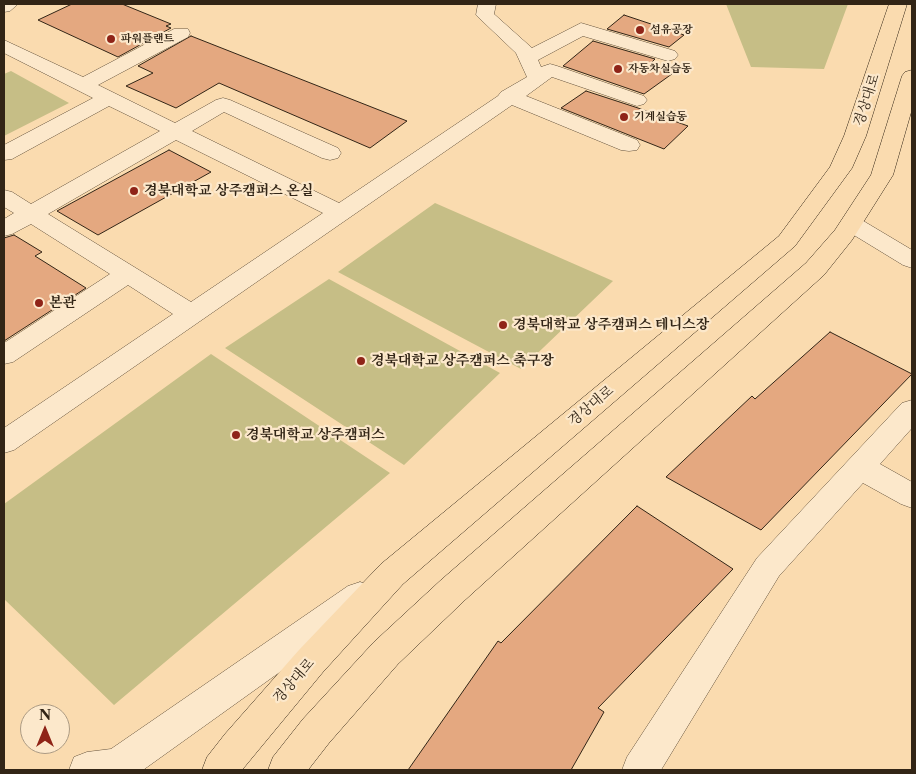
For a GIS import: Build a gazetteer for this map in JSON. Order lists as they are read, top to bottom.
{
  "streets": {
    "main road": ["경상대로"]
  },
  "places": [
    "섬유공장",
    "파워플랜트",
    "자동차실습동",
    "기계실습동",
    "경북대학교 상주캠퍼스 온실",
    "본관",
    "경북대학교 상주캠퍼스 테니스장",
    "경북대학교 상주캠퍼스 축구장",
    "경북대학교 상주캠퍼스"
  ],
  "north": "top"
}
